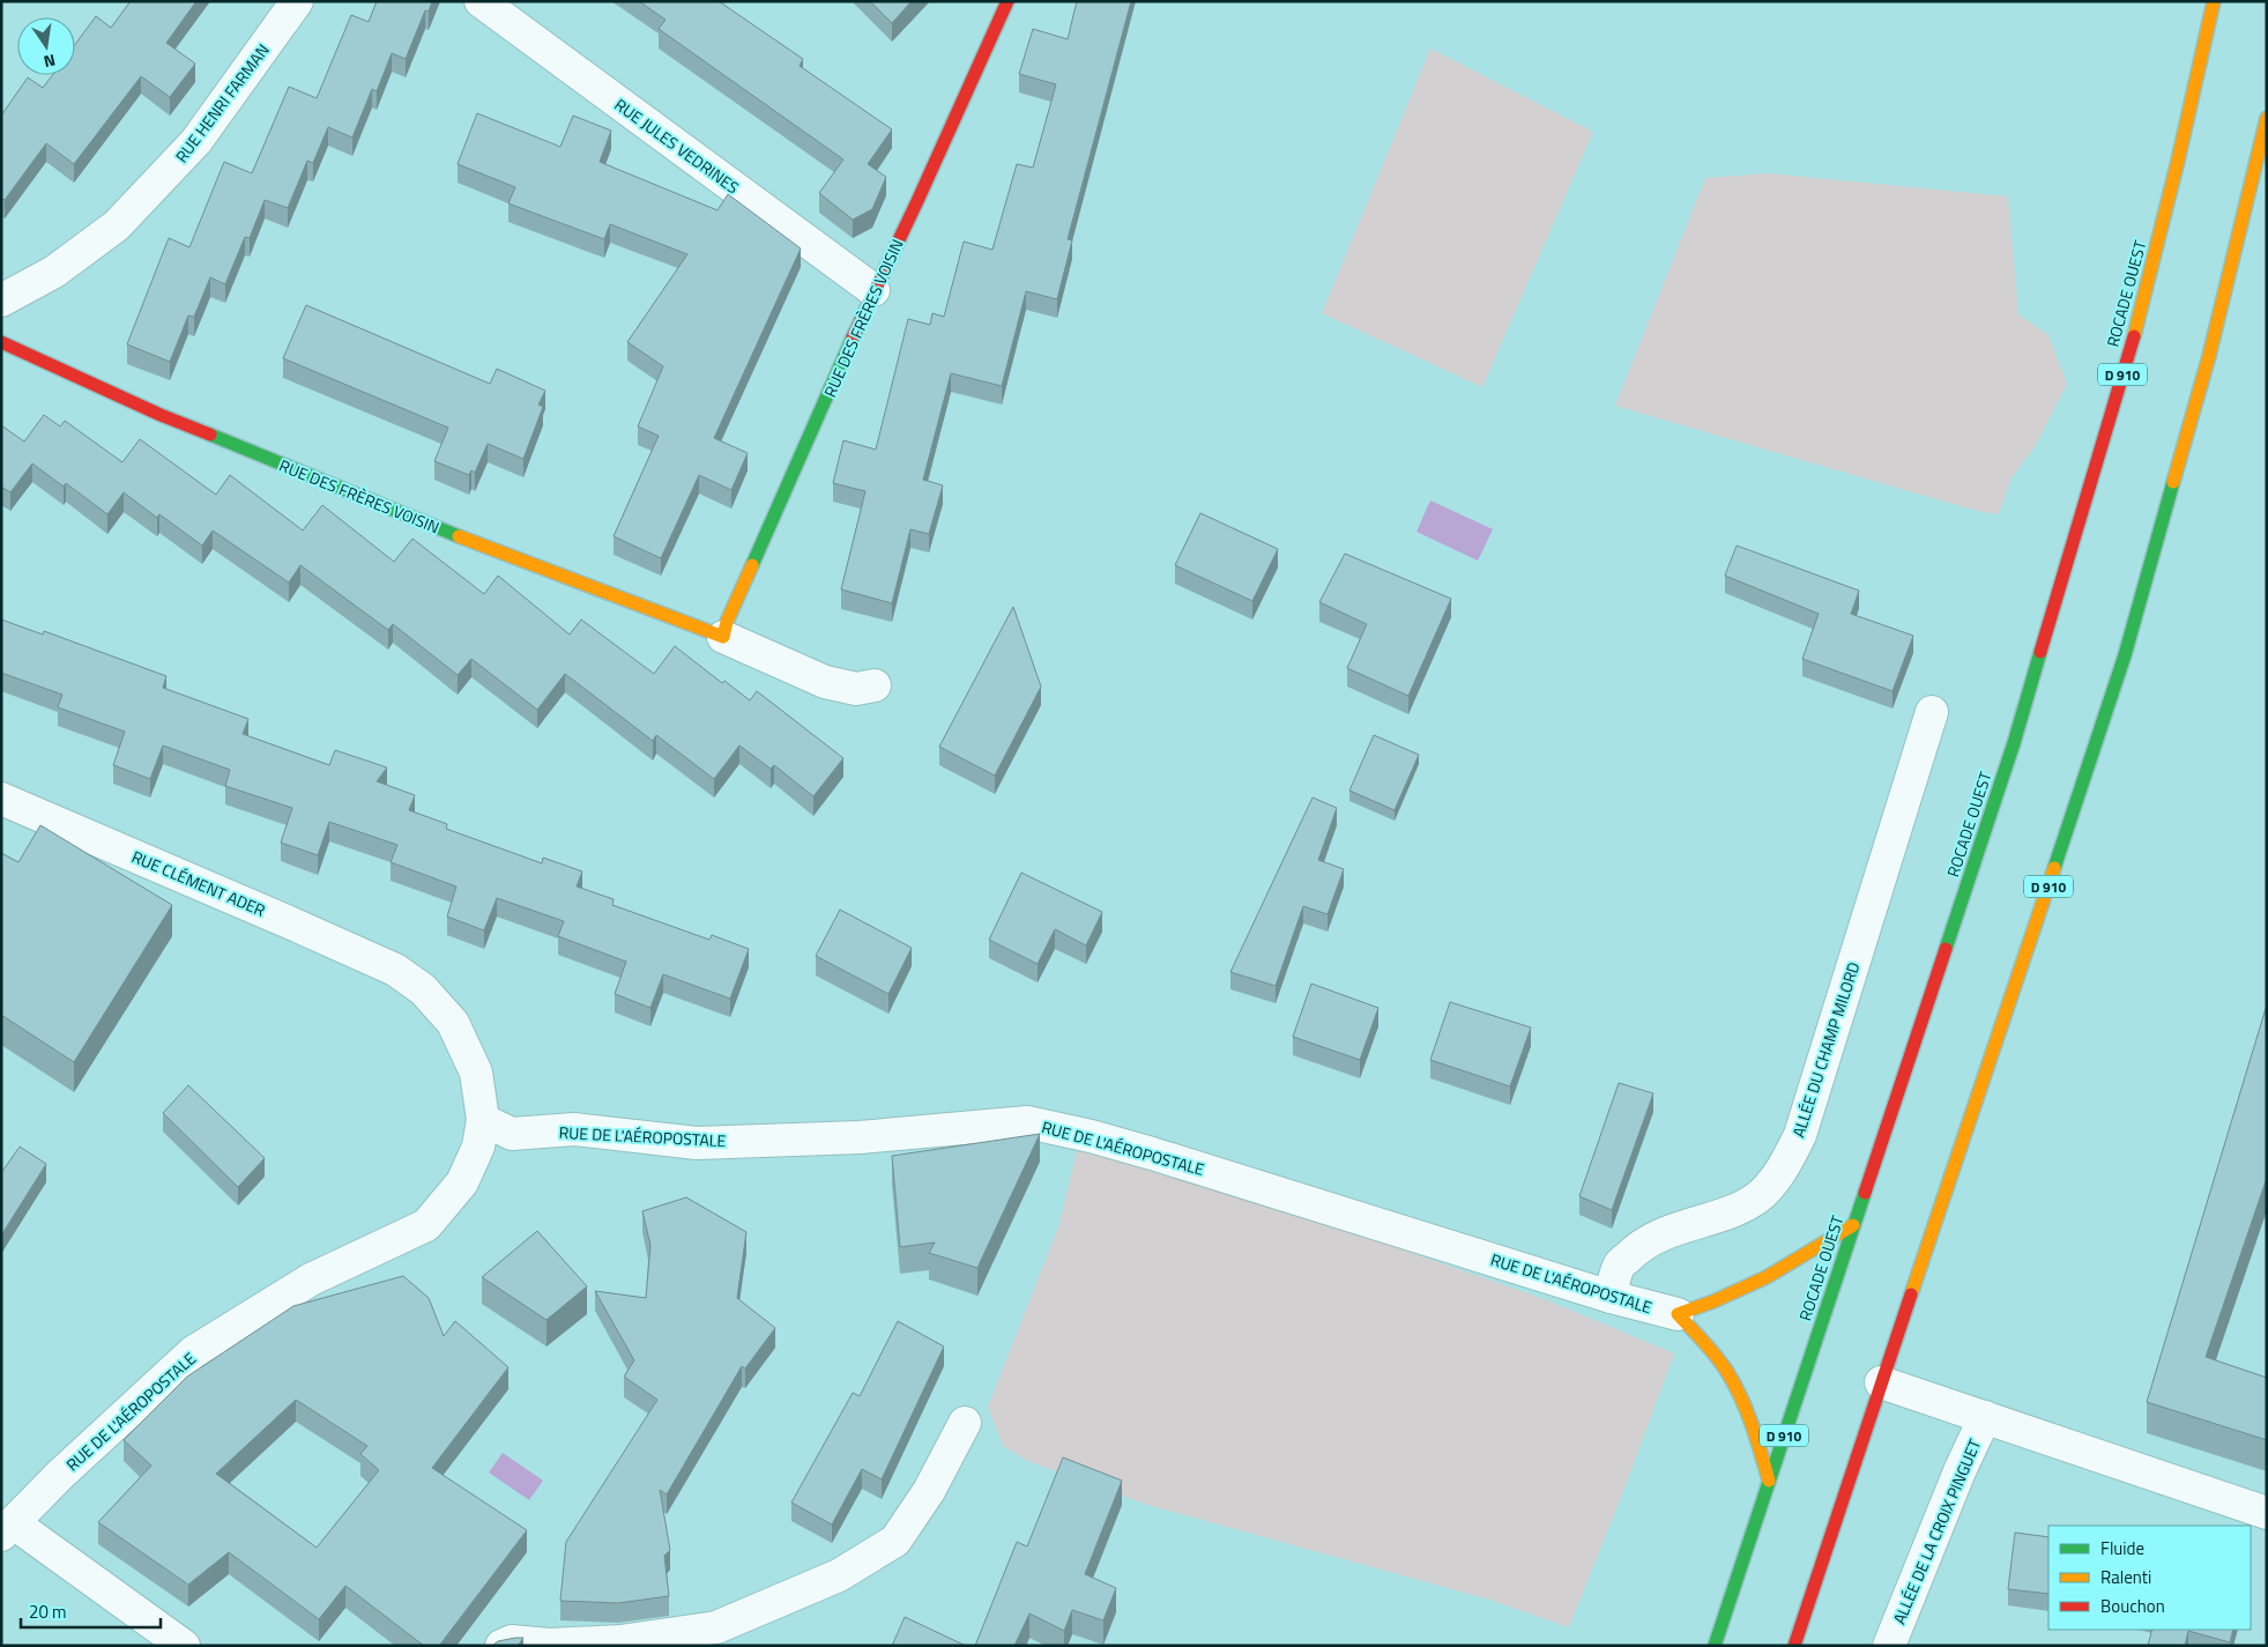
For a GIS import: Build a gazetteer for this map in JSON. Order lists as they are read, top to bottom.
{
  "streets": {
    "main road": ["ROCADE OUEST", "RUE DES FRÈRES VOISIN", "D 910"],
    "street": [
      "RUE HENRI FARMAN",
      "RUE JULES VEDRINES",
      "RUE CLÉMENT ADER",
      "ALLÉE DU CHAMP MILORD",
      "RUE DE L'AÉROPOSTALE",
      "ALLÉE DE LA CROIX PINGUET"
    ]
  },
  "crossings": [
    ["RUE JULES VEDRINES", "RUE DES FRÈRES VOISIN"],
    ["RUE CLÉMENT ADER", "RUE DE L'AÉROPOSTALE"],
    ["ALLÉE DU CHAMP MILORD", "RUE DE L'AÉROPOSTALE"]
  ],
  "legend": ["Fluide", "Ralenti", "Bouchon"],
  "scale_bar": "20 m",
  "north": "bottom"
}
